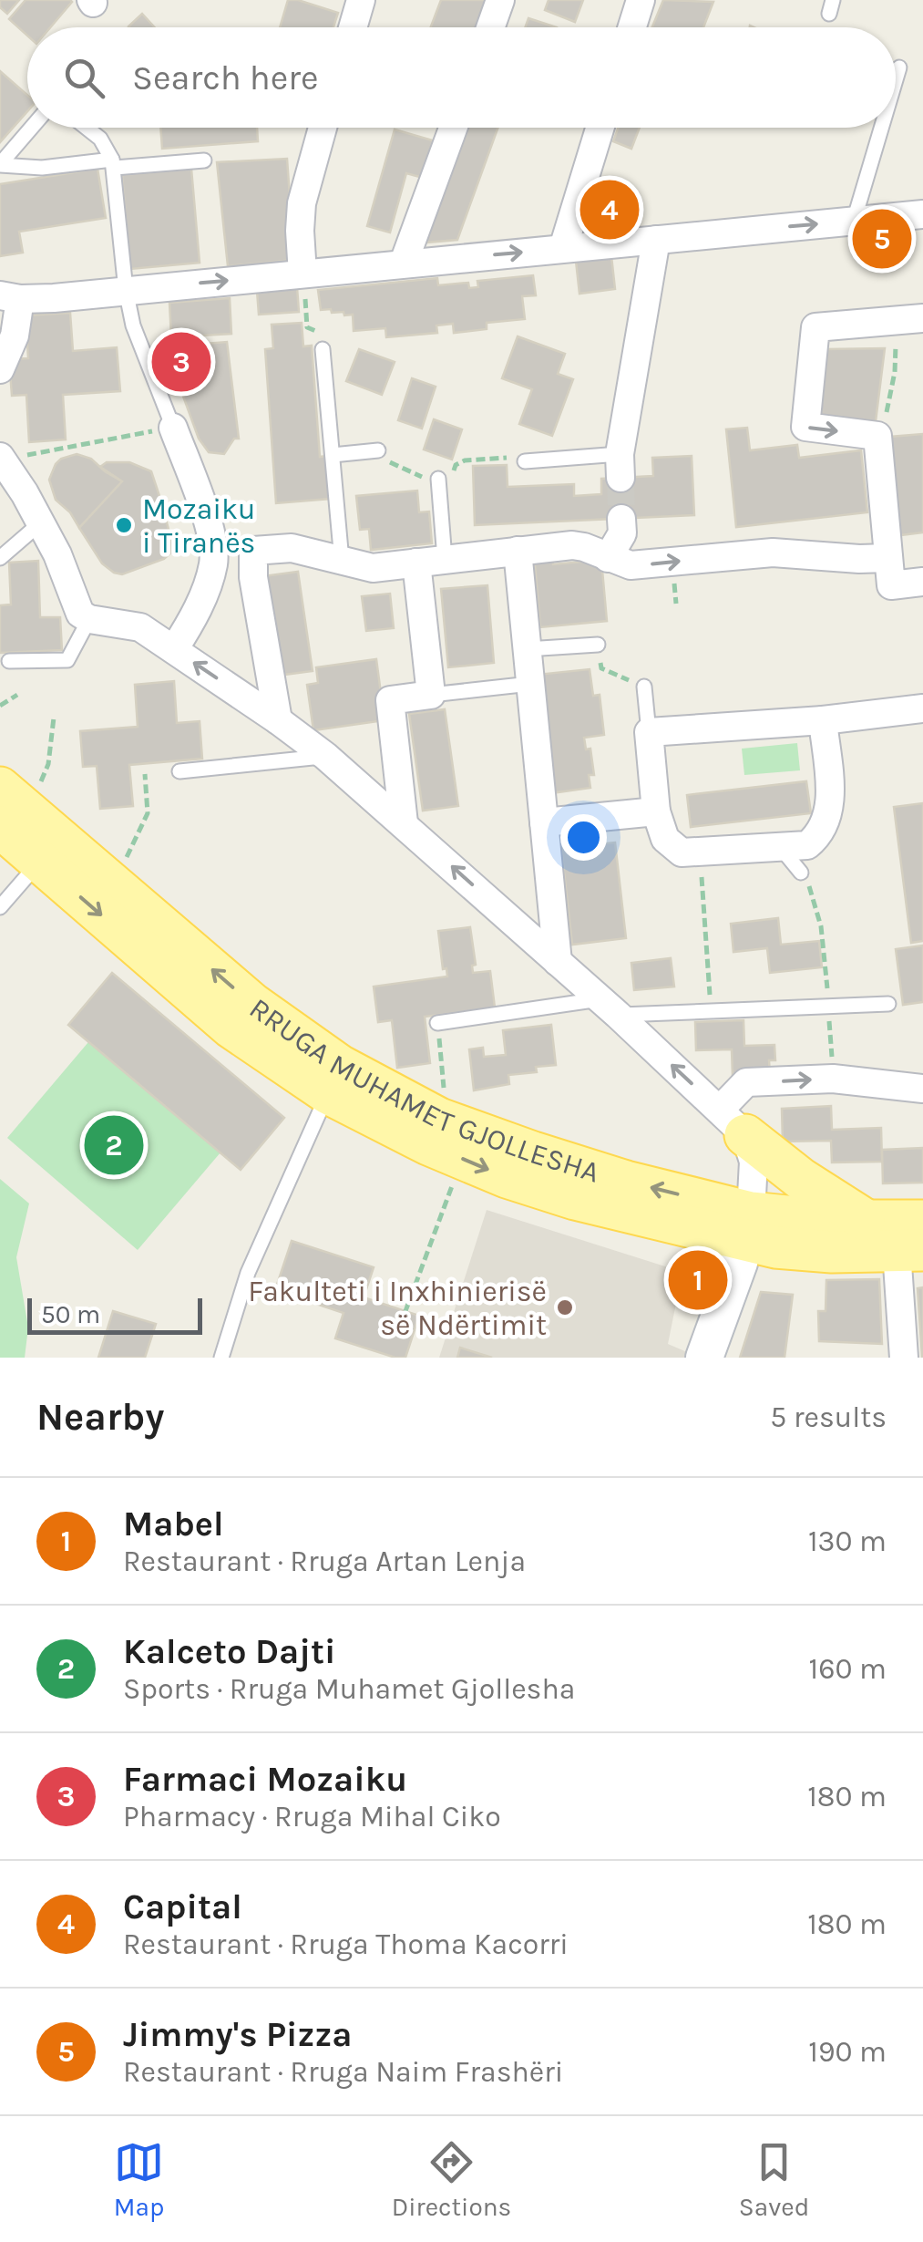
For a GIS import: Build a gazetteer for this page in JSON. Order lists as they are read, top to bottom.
{
  "streets": {
    "main road": ["RRUGA MUHAMET GJOLLESHA"]
  },
  "places": ["Mozaiku i Tiranës", "Fakulteti i Inxhinierisë së Ndërtimit"],
  "scale_bar": "50 m",
  "page": {
    "search": "Search here",
    "pins": [
      "4",
      "5",
      "3",
      "2",
      "1"
    ],
    "scale": "50 m",
    "heading": ["Nearby", "5 results"],
    "list": [
      {
        "mark": "1",
        "name": "Mabel",
        "note": "Restaurant · Rruga Artan Lenja",
        "value": "130 m"
      },
      {
        "mark": "2",
        "name": "Kalceto Dajti",
        "note": "Sports · Rruga Muhamet Gjollesha",
        "value": "160 m"
      },
      {
        "mark": "3",
        "name": "Farmaci Mozaiku",
        "note": "Pharmacy · Rruga Mihal Ciko",
        "value": "180 m"
      },
      {
        "mark": "4",
        "name": "Capital",
        "note": "Restaurant · Rruga Thoma Kacorri",
        "value": "180 m"
      },
      {
        "mark": "5",
        "name": "Jimmy's Pizza",
        "note": "Restaurant · Rruga Naim Frashëri",
        "value": "190 m"
      }
    ],
    "nav": ["Map", "Directions", "Saved"]
  }
}
